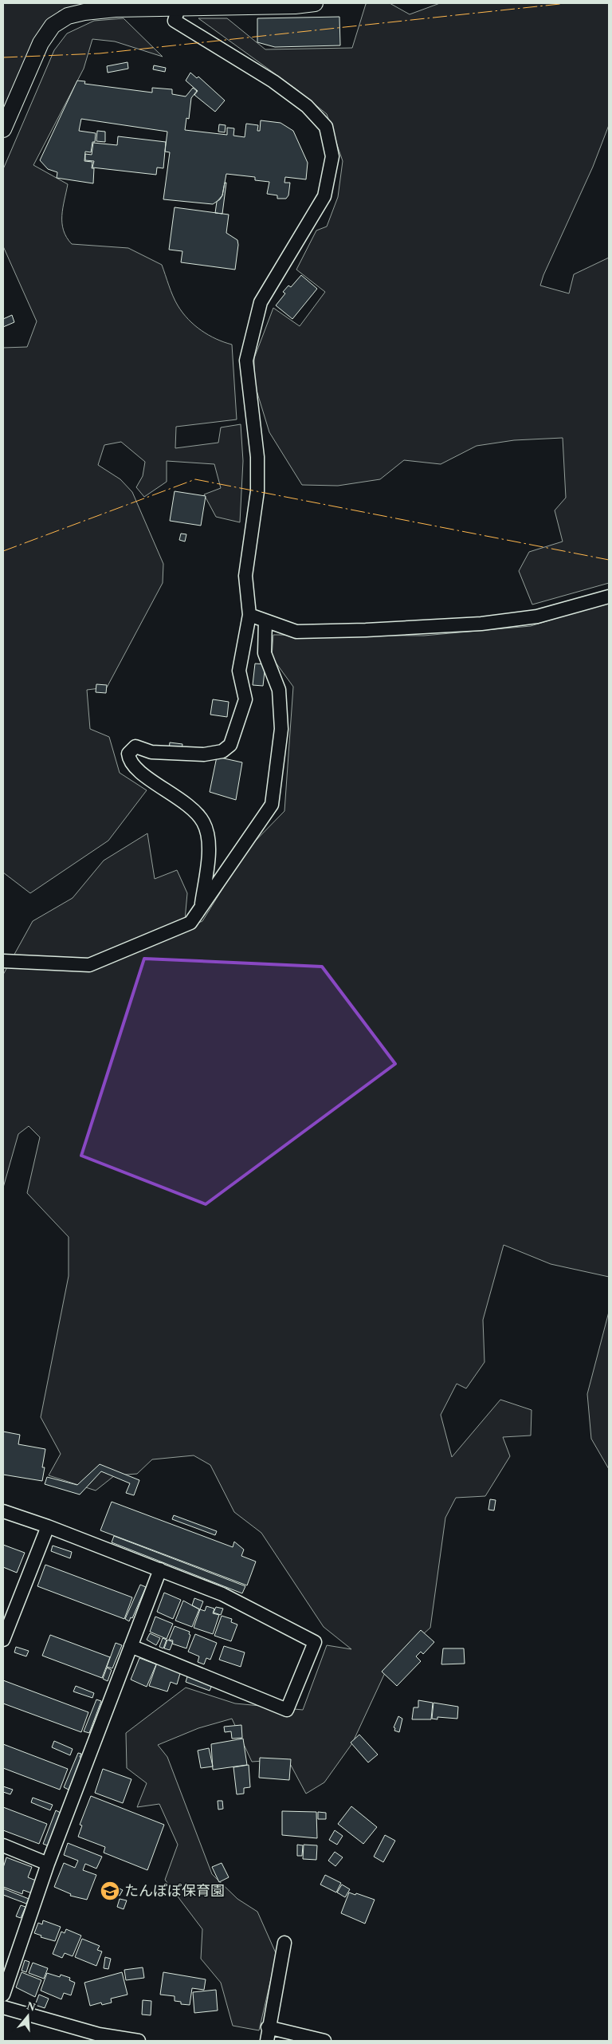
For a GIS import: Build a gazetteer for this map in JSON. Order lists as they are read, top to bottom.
{
  "places": {
    "school or university": ["たんぽぽ保育園"]
  },
  "north": "top"
}
